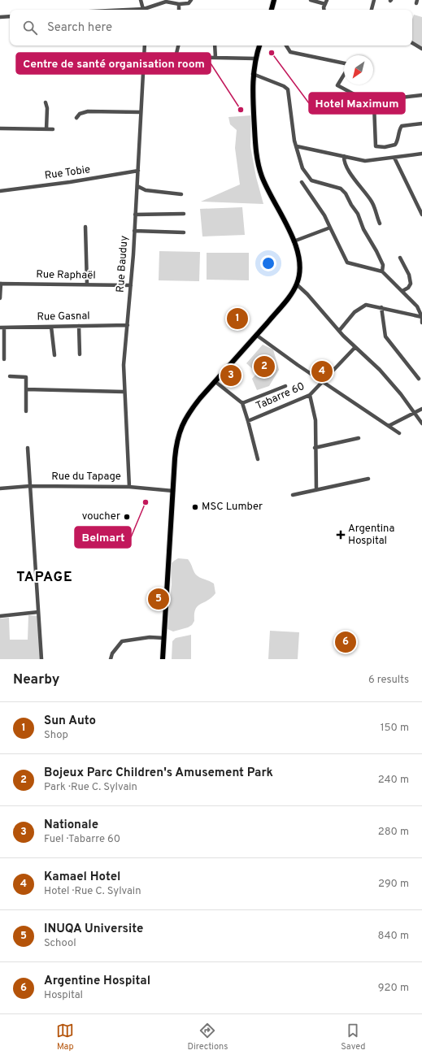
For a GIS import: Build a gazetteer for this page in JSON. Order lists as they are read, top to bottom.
{
  "streets": {
    "street": [
      "Rue Tobie",
      "Rue Bauduy",
      "Rue Raphaël",
      "Rue Gasnal",
      "Tabarre 60",
      "Rue du Tapage"
    ]
  },
  "crossings": [
    ["Rue Tobie", "Rue Bauduy"],
    ["Rue Bauduy", "Rue Raphaël"],
    ["Rue Bauduy", "Rue Gasnal"],
    ["Rue Bauduy", "Rue du Tapage"]
  ],
  "districts": ["TAPAGE"],
  "places": {
    "other": [
      "Hotel Maximum",
      "Centre de santé organisation room",
      "Belmart",
      "MSC Lumber",
      "voucher"
    ],
    "health": ["Argentina Hospital"]
  },
  "north": "bottom left",
  "page": {
    "search": "Search here",
    "pins": [
      "1",
      "2",
      "4",
      "3",
      "5",
      "6"
    ],
    "heading": ["Nearby", "6 results"],
    "list": [
      {
        "mark": "1",
        "name": "Sun Auto",
        "note": "Shop",
        "value": "150 m"
      },
      {
        "mark": "2",
        "name": "Bojeux Parc Children's Amusement Park",
        "note": "Park · Rue C. Sylvain",
        "value": "240 m"
      },
      {
        "mark": "3",
        "name": "Nationale",
        "note": "Fuel · Tabarre 60",
        "value": "280 m"
      },
      {
        "mark": "4",
        "name": "Kamael Hotel",
        "note": "Hotel · Rue C. Sylvain",
        "value": "290 m"
      },
      {
        "mark": "5",
        "name": "INUQA Universite",
        "note": "School",
        "value": "840 m"
      },
      {
        "mark": "6",
        "name": "Argentine Hospital",
        "note": "Hospital",
        "value": "920 m"
      }
    ],
    "nav": ["Map", "Directions", "Saved"]
  }
}
